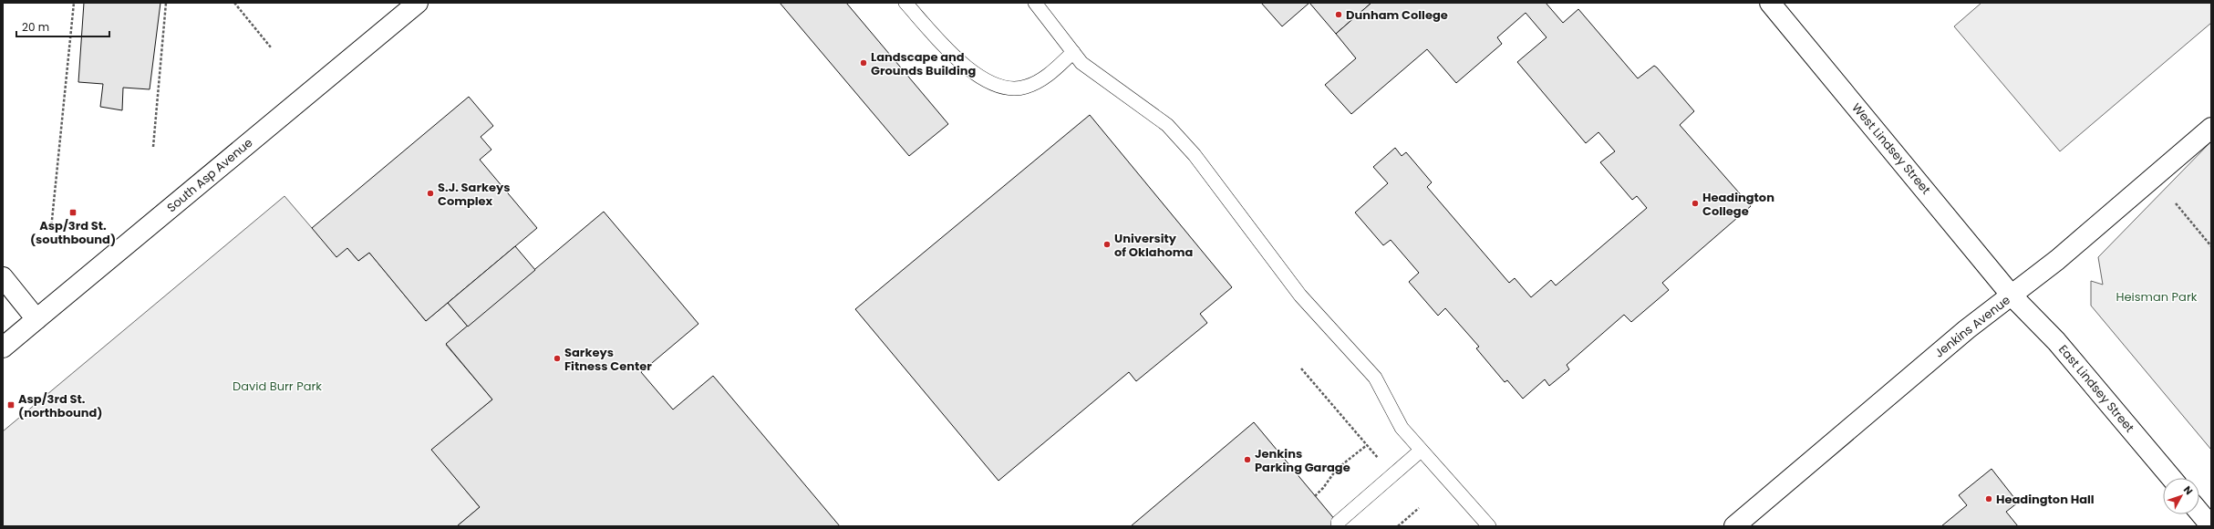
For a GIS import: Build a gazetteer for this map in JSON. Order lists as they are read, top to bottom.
{
  "streets": {
    "street": [
      "West Lindsey Street",
      "South Asp Avenue",
      "Jenkins Avenue",
      "East Lindsey Street"
    ]
  },
  "crossings": [
    ["West Lindsey Street", "Jenkins Avenue"],
    ["West Lindsey Street", "East Lindsey Street"],
    ["Jenkins Avenue", "East Lindsey Street"]
  ],
  "parks": ["Heisman Park", "David Burr Park"],
  "places": {
    "other": [
      "Dunham College",
      "Landscape and Grounds Building",
      "S.J. Sarkeys Complex",
      "Headington College",
      "University of Oklahoma",
      "Sarkeys Fitness Center",
      "Jenkins Parking Garage",
      "Headington Hall"
    ],
    "transit": ["Asp/3rd St. (southbound)", "Asp/3rd St. (northbound)"]
  },
  "scale_bar": "20 m",
  "north": "top right"
}
